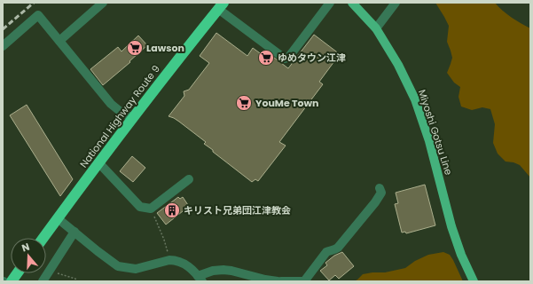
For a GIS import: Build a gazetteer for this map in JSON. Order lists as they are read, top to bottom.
{
  "streets": {
    "highway": ["National Highway Route 9"],
    "main road": ["Miyoshi Gotsu Line"]
  },
  "places": {
    "supermarket": ["Lawson", "ゆめタウン江津", "YouMe Town"],
    "building": ["キリスト兄弟団江津教会"]
  },
  "north": "top"
}
